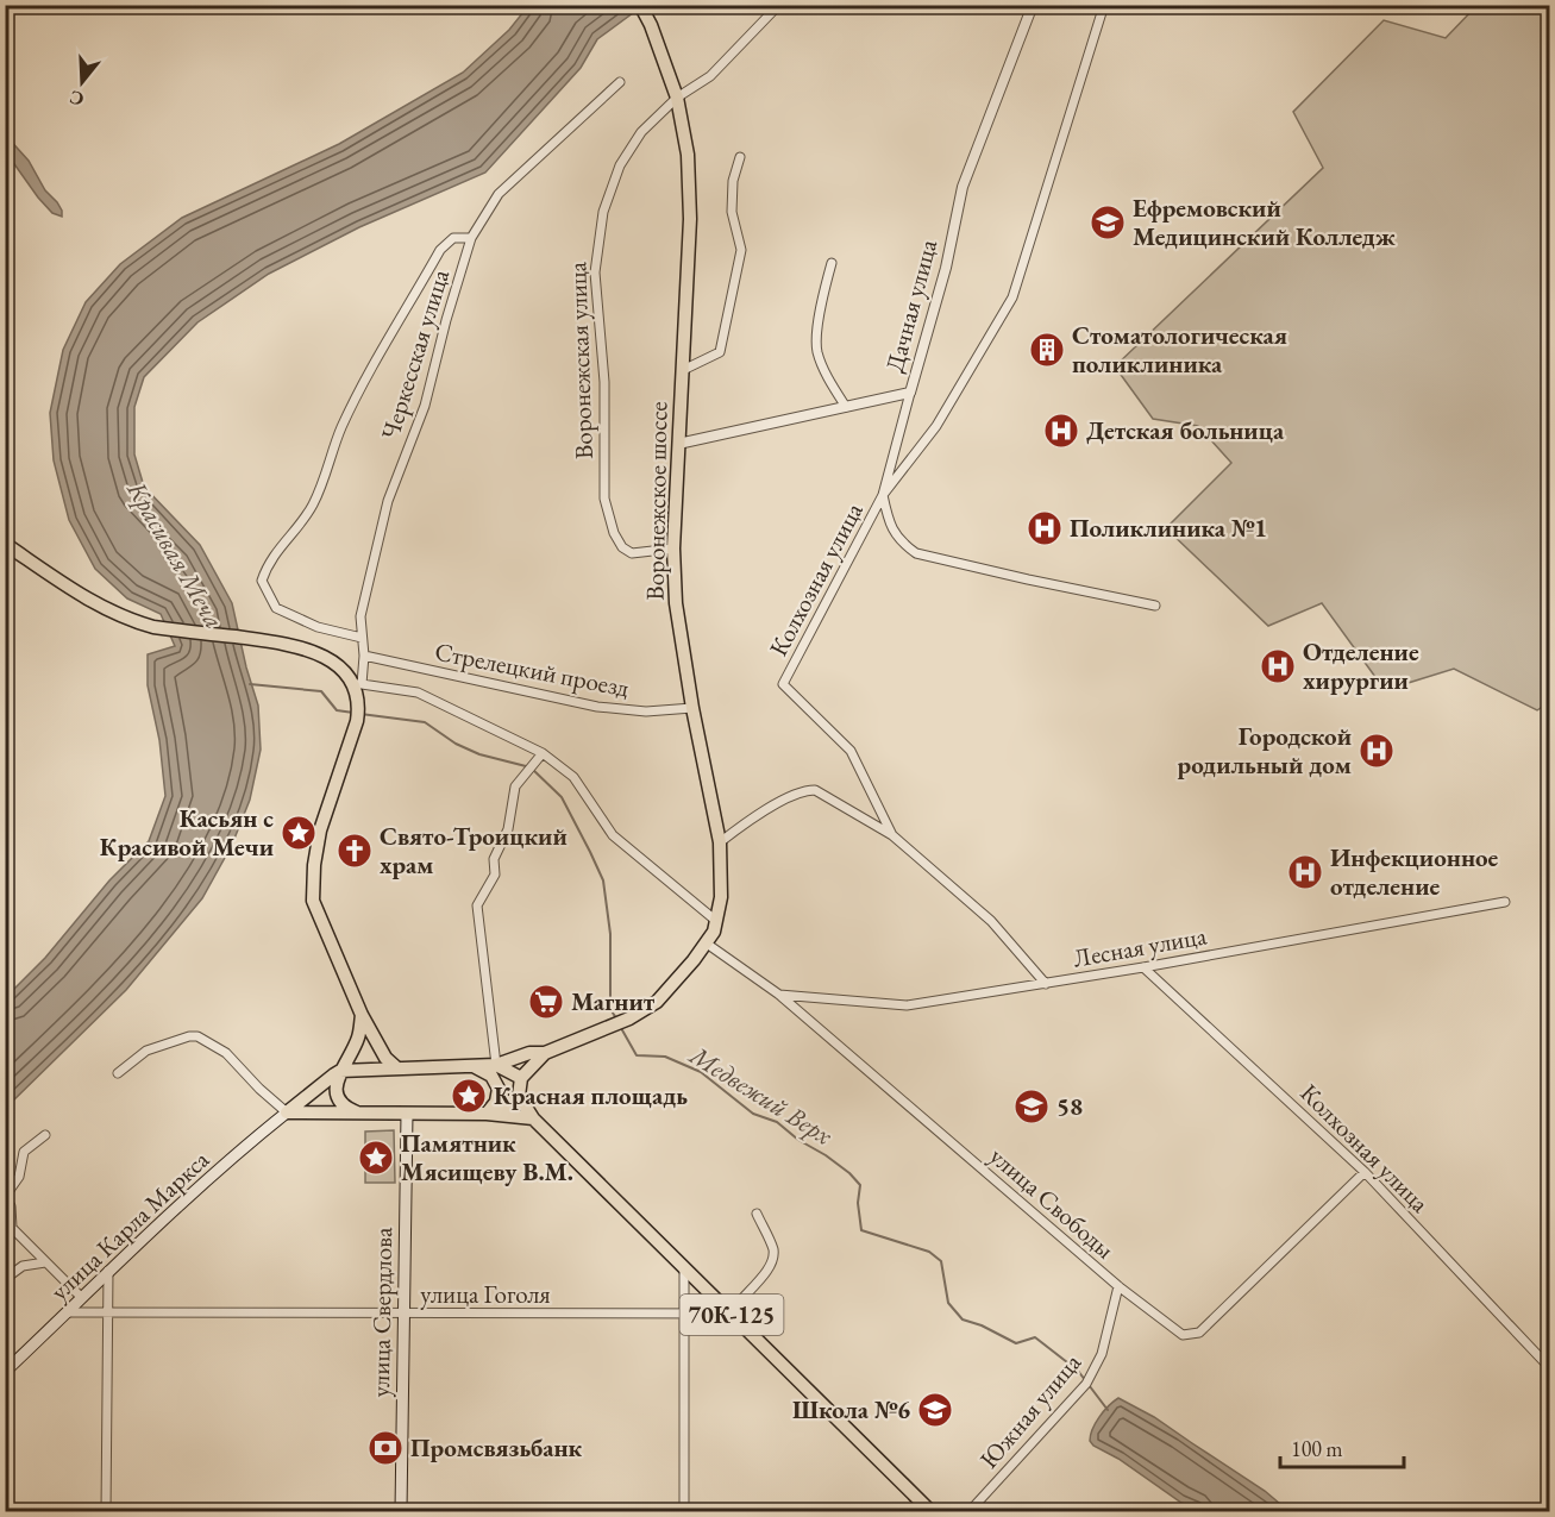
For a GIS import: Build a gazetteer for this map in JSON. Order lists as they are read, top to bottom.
{
  "streets": {
    "main road": [
      "Воронежское шоссе",
      "улица Карла Маркса",
      "улица Свердлова",
      "70К-125"
    ],
    "street": [
      "Дачная улица",
      "Черкесская улица",
      "Воронежская улица",
      "Колхозная улица",
      "Стрелецкий проезд",
      "Лесная улица",
      "улица Свободы",
      "улица Гоголя",
      "Южная улица"
    ]
  },
  "crossings": [
    ["Дачная улица", "Воронежское шоссе"],
    ["Дачная улица", "Колхозная улица"],
    ["Черкесская улица", "Стрелецкий проезд"],
    ["Воронежская улица", "Воронежское шоссе"],
    ["Воронежское шоссе", "Стрелецкий проезд"],
    ["Воронежское шоссе", "улица Свободы"],
    ["Колхозная улица", "Лесная улица"],
    ["Колхозная улица", "улица Свободы"],
    ["Лесная улица", "улица Свободы"],
    ["улица Свободы", "Южная улица"],
    ["улица Карла Маркса", "улица Гоголя"],
    ["улица Гоголя", "улица Свердлова"],
    ["улица Гоголя", "70К-125"]
  ],
  "water": ["Красивая Меча", "Медвежий Верх"],
  "places": {
    "school or university": ["Ефремовский Медицинский Колледж", "58", "Школа №6"],
    "building": ["Стоматологическая поликлиника"],
    "hospital": [
      "Детская больница",
      "Поликлиника №1",
      "Отделение хирургии",
      "Городской родильный дом",
      "Инфекционное отделение"
    ],
    "place": ["Касьян с Красивой Мечи", "Красная площадь", "Памятник Мясищеву В.М."],
    "church": ["Свято-Троицкий храм"],
    "supermarket": ["Магнит"],
    "bank": ["Промсвязьбанк"]
  },
  "scale_bar": "100 m",
  "north": "bottom"
}
